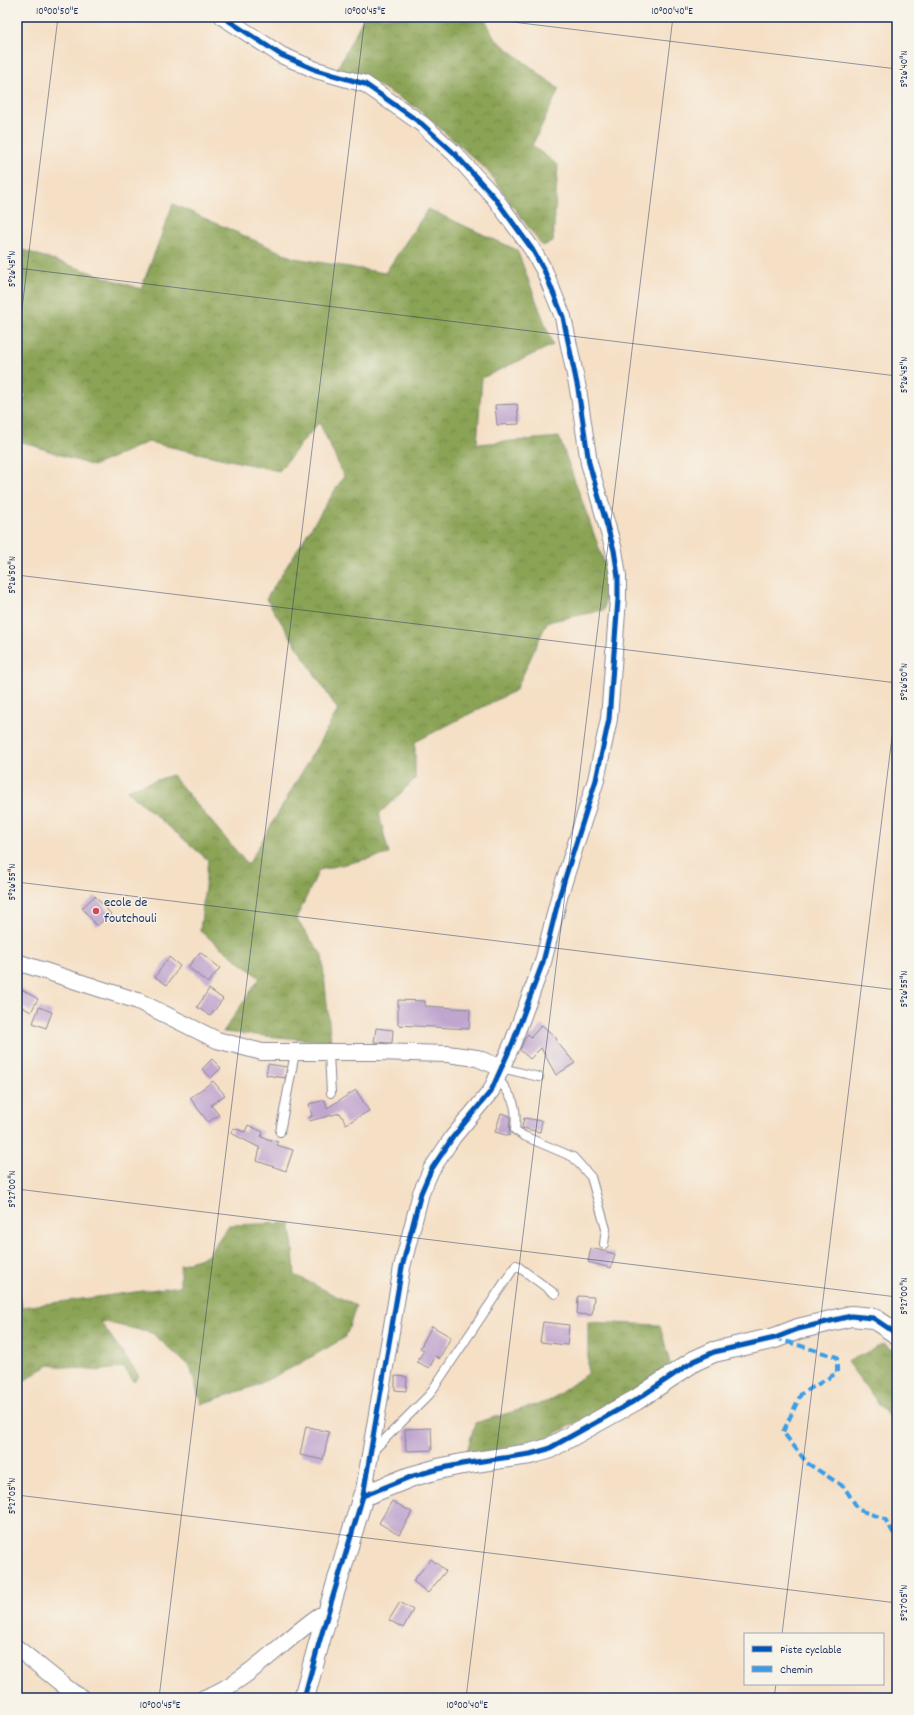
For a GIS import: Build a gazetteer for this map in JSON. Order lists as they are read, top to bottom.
{
  "places": ["ecole de foutchouli"],
  "legend": ["Piste cyclable", "Chemin"],
  "coordinates": [
    "10°00'50\"E",
    "10°00'45\"E",
    "10°00'40\"E",
    "5°26'40\"N",
    "5°26'45\"N",
    "5°26'50\"N",
    "5°26'55\"N",
    "5°27'00\"N",
    "5°27'05\"N"
  ]
}
